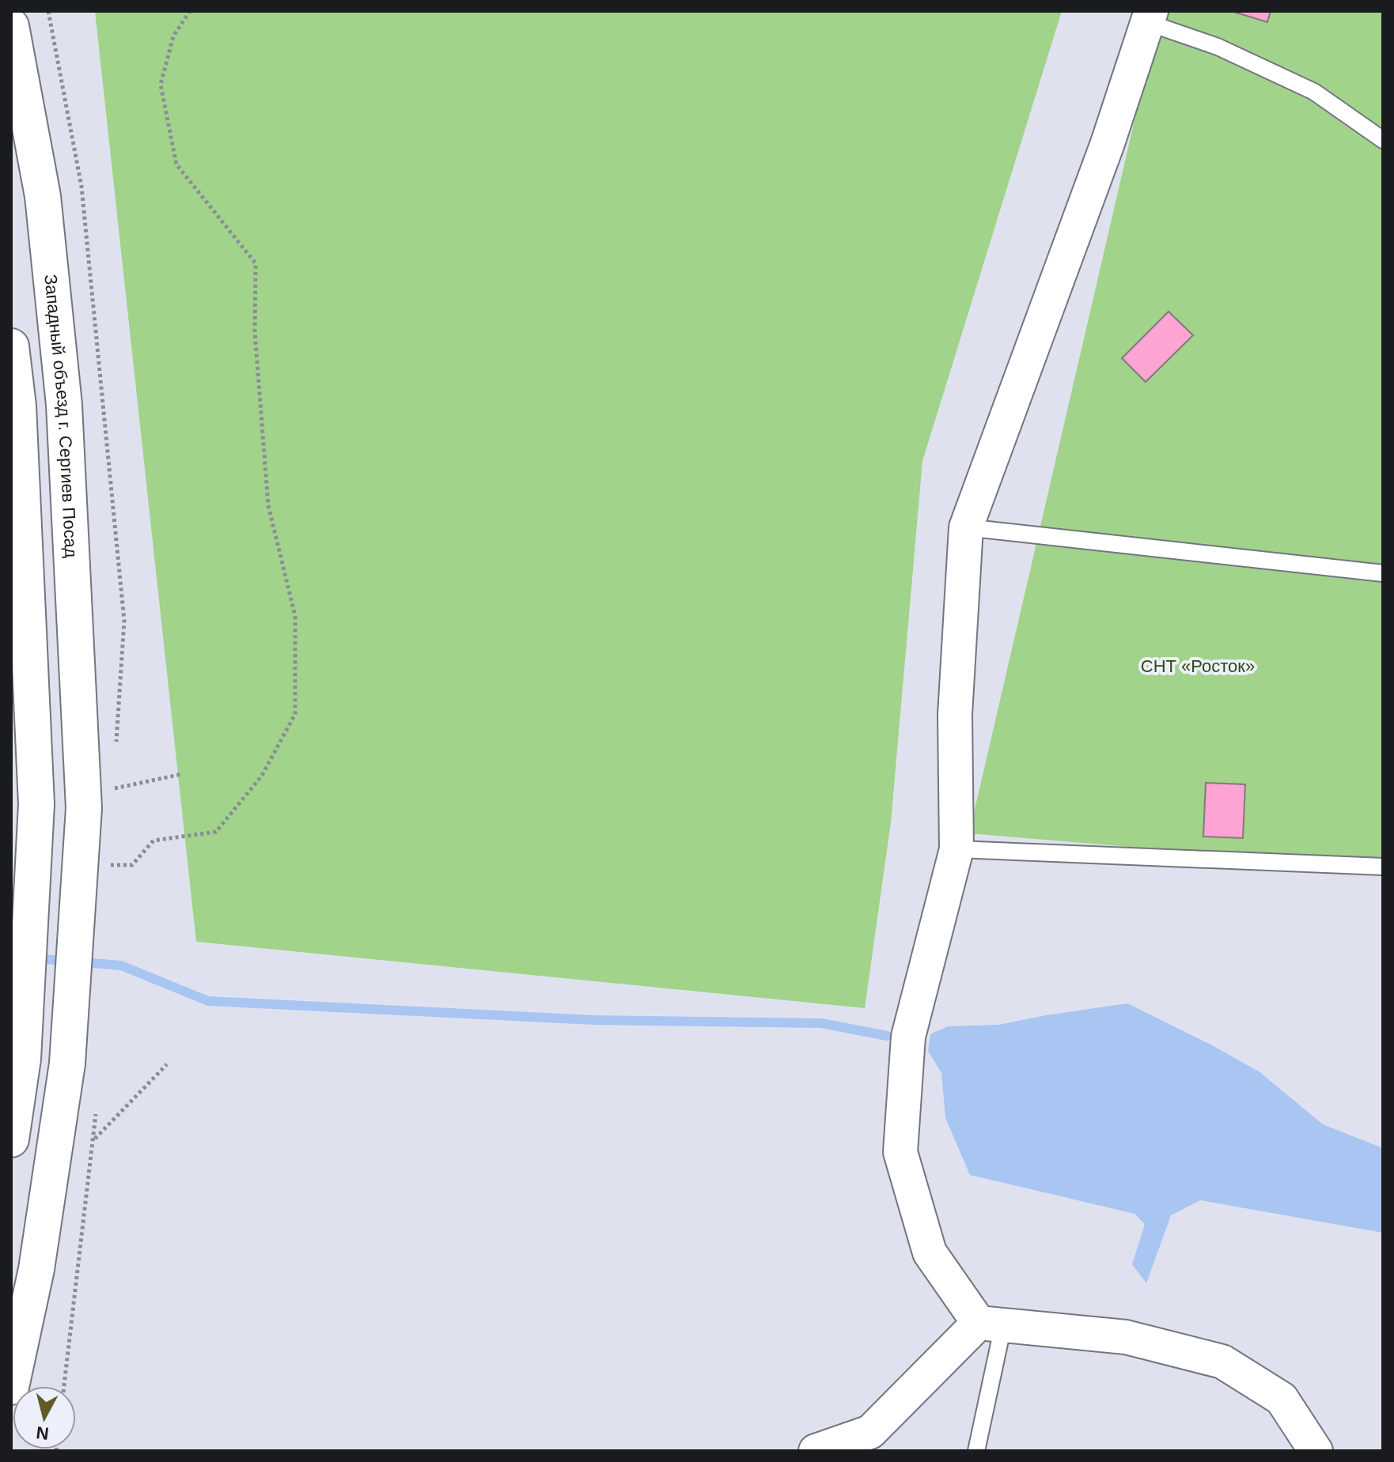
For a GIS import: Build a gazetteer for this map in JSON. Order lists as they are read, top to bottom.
{
  "streets": {
    "main road": ["Западный объезд г. Сергиев Посад"]
  },
  "parks": ["СНТ «Росток»"],
  "north": "bottom"
}
